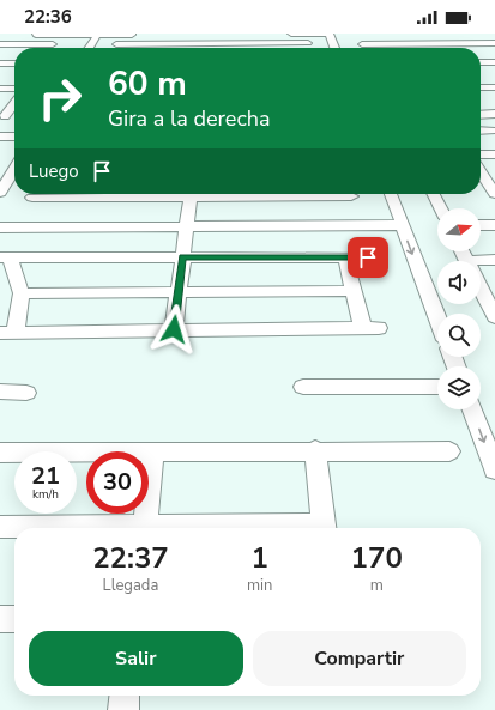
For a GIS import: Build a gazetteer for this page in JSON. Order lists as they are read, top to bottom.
{
  "north": "right",
  "page": {
    "status": "22:36",
    "turn": ["60 m", "Gira a la derecha"],
    "then": "Luego",
    "speed": "21 km/h",
    "limit": "30",
    "eta": [
      "22:37",
      "Llegada",
      "1",
      "min",
      "170",
      "m"
    ],
    "buttons": ["Salir", "Compartir"]
  }
}
